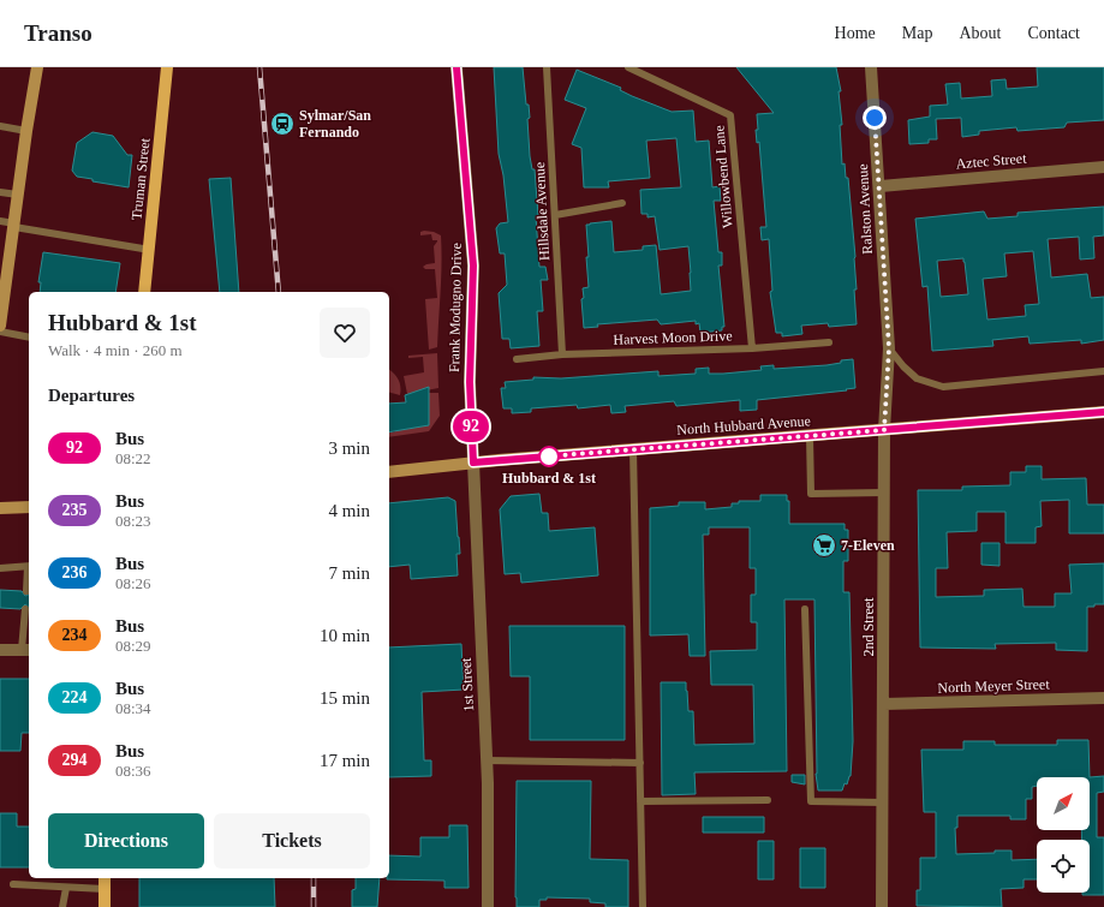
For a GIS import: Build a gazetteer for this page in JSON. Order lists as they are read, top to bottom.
{
  "streets": {
    "main road": ["Truman Street", "North Hubbard Avenue"],
    "street": [
      "Aztec Street",
      "Ralston Avenue",
      "Frank Modugno Drive",
      "2nd Street",
      "1st Street",
      "North Meyer Street"
    ],
    "lane": ["Willowbend Lane", "Hillsdale Avenue", "Harvest Moon Drive"]
  },
  "crossings": [
    ["Aztec Street", "Ralston Avenue"],
    ["Willowbend Lane", "Harvest Moon Drive"],
    ["Ralston Avenue", "2nd Street"],
    ["Hillsdale Avenue", "Harvest Moon Drive"],
    ["Frank Modugno Drive", "North Hubbard Avenue"],
    ["Frank Modugno Drive", "1st Street"],
    ["North Hubbard Avenue", "2nd Street"],
    ["North Hubbard Avenue", "1st Street"],
    ["2nd Street", "North Meyer Street"]
  ],
  "places": {
    "station": ["Sylmar/San Fernando"],
    "other": ["Hubbard & 1st"],
    "supermarket": ["7-Eleven"]
  },
  "lines": ["bus line 92"],
  "north": "top right",
  "page": {
    "header": "Transo",
    "nav": [
      "Home",
      "Map",
      "About",
      "Contact"
    ],
    "on_map": "92",
    "heading": [
      ["Hubbard & 1st", "Walk · 4 min · 260 m"],
      "Departures"
    ],
    "list": [
      {
        "mark": "92",
        "name": "Bus",
        "note": "08:22",
        "value": "3 min"
      },
      {
        "mark": "235",
        "name": "Bus",
        "note": "08:23",
        "value": "4 min"
      },
      {
        "mark": "236",
        "name": "Bus",
        "note": "08:26",
        "value": "7 min"
      },
      {
        "mark": "234",
        "name": "Bus",
        "note": "08:29",
        "value": "10 min"
      },
      {
        "mark": "224",
        "name": "Bus",
        "note": "08:34",
        "value": "15 min"
      },
      {
        "mark": "294",
        "name": "Bus",
        "note": "08:36",
        "value": "17 min"
      }
    ],
    "buttons": ["Directions", "Tickets"]
  }
}
